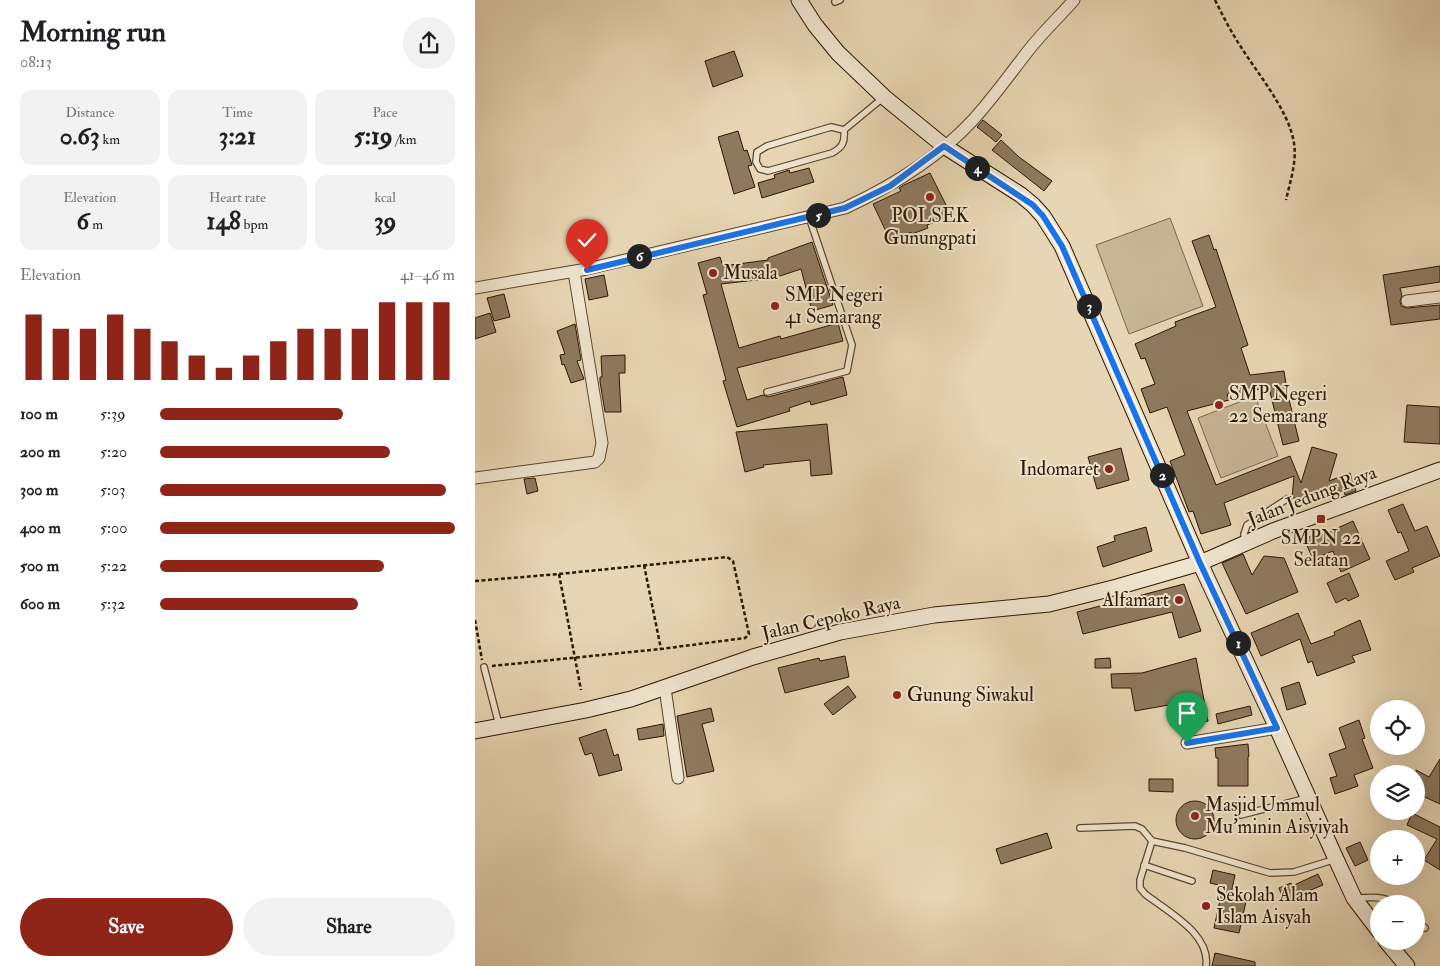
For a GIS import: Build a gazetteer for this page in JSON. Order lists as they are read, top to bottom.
{
  "streets": {
    "main road": ["Jalan Jedung Raya", "Jalan Cepoko Raya"]
  },
  "crossings": [
    ["Jalan Jedung Raya", "Jalan Cepoko Raya"]
  ],
  "places": {
    "other": [
      "POLSEK Gunungpati",
      "Musala",
      "SMP Negeri 41 Semarang",
      "SMP Negeri 22 Semarang",
      "Indomaret",
      "Alfamart",
      "Gunung Siwakul",
      "Masjid Ummul Mu'minin Aisyiyah",
      "Sekolah Alam Islam Aisyah"
    ],
    "transit": ["SMPN 22 Selatan"]
  },
  "page": {
    "heading": ["Morning run", "08:13"],
    "stats": [
      ["Distance", "0.63 km"],
      ["Time", "3:21"],
      ["Pace", "5:19 /km"],
      ["Elevation", "6 m"],
      ["Heart rate", "148 bpm"],
      ["kcal", "39"]
    ],
    "pins": [
      "4",
      "5",
      "6",
      "3",
      "2",
      "1"
    ],
    "chart": ["Elevation", "41–46 m"],
    "list": [
      {
        "name": "100 m",
        "note": "5:39"
      },
      {
        "name": "200 m",
        "note": "5:20"
      },
      {
        "name": "300 m",
        "note": "5:03"
      },
      {
        "name": "400 m",
        "note": "5:00"
      },
      {
        "name": "500 m",
        "note": "5:22"
      },
      {
        "name": "600 m",
        "note": "5:32"
      }
    ],
    "map_buttons": ["+", "−"],
    "buttons": ["Save", "Share"]
  }
}
